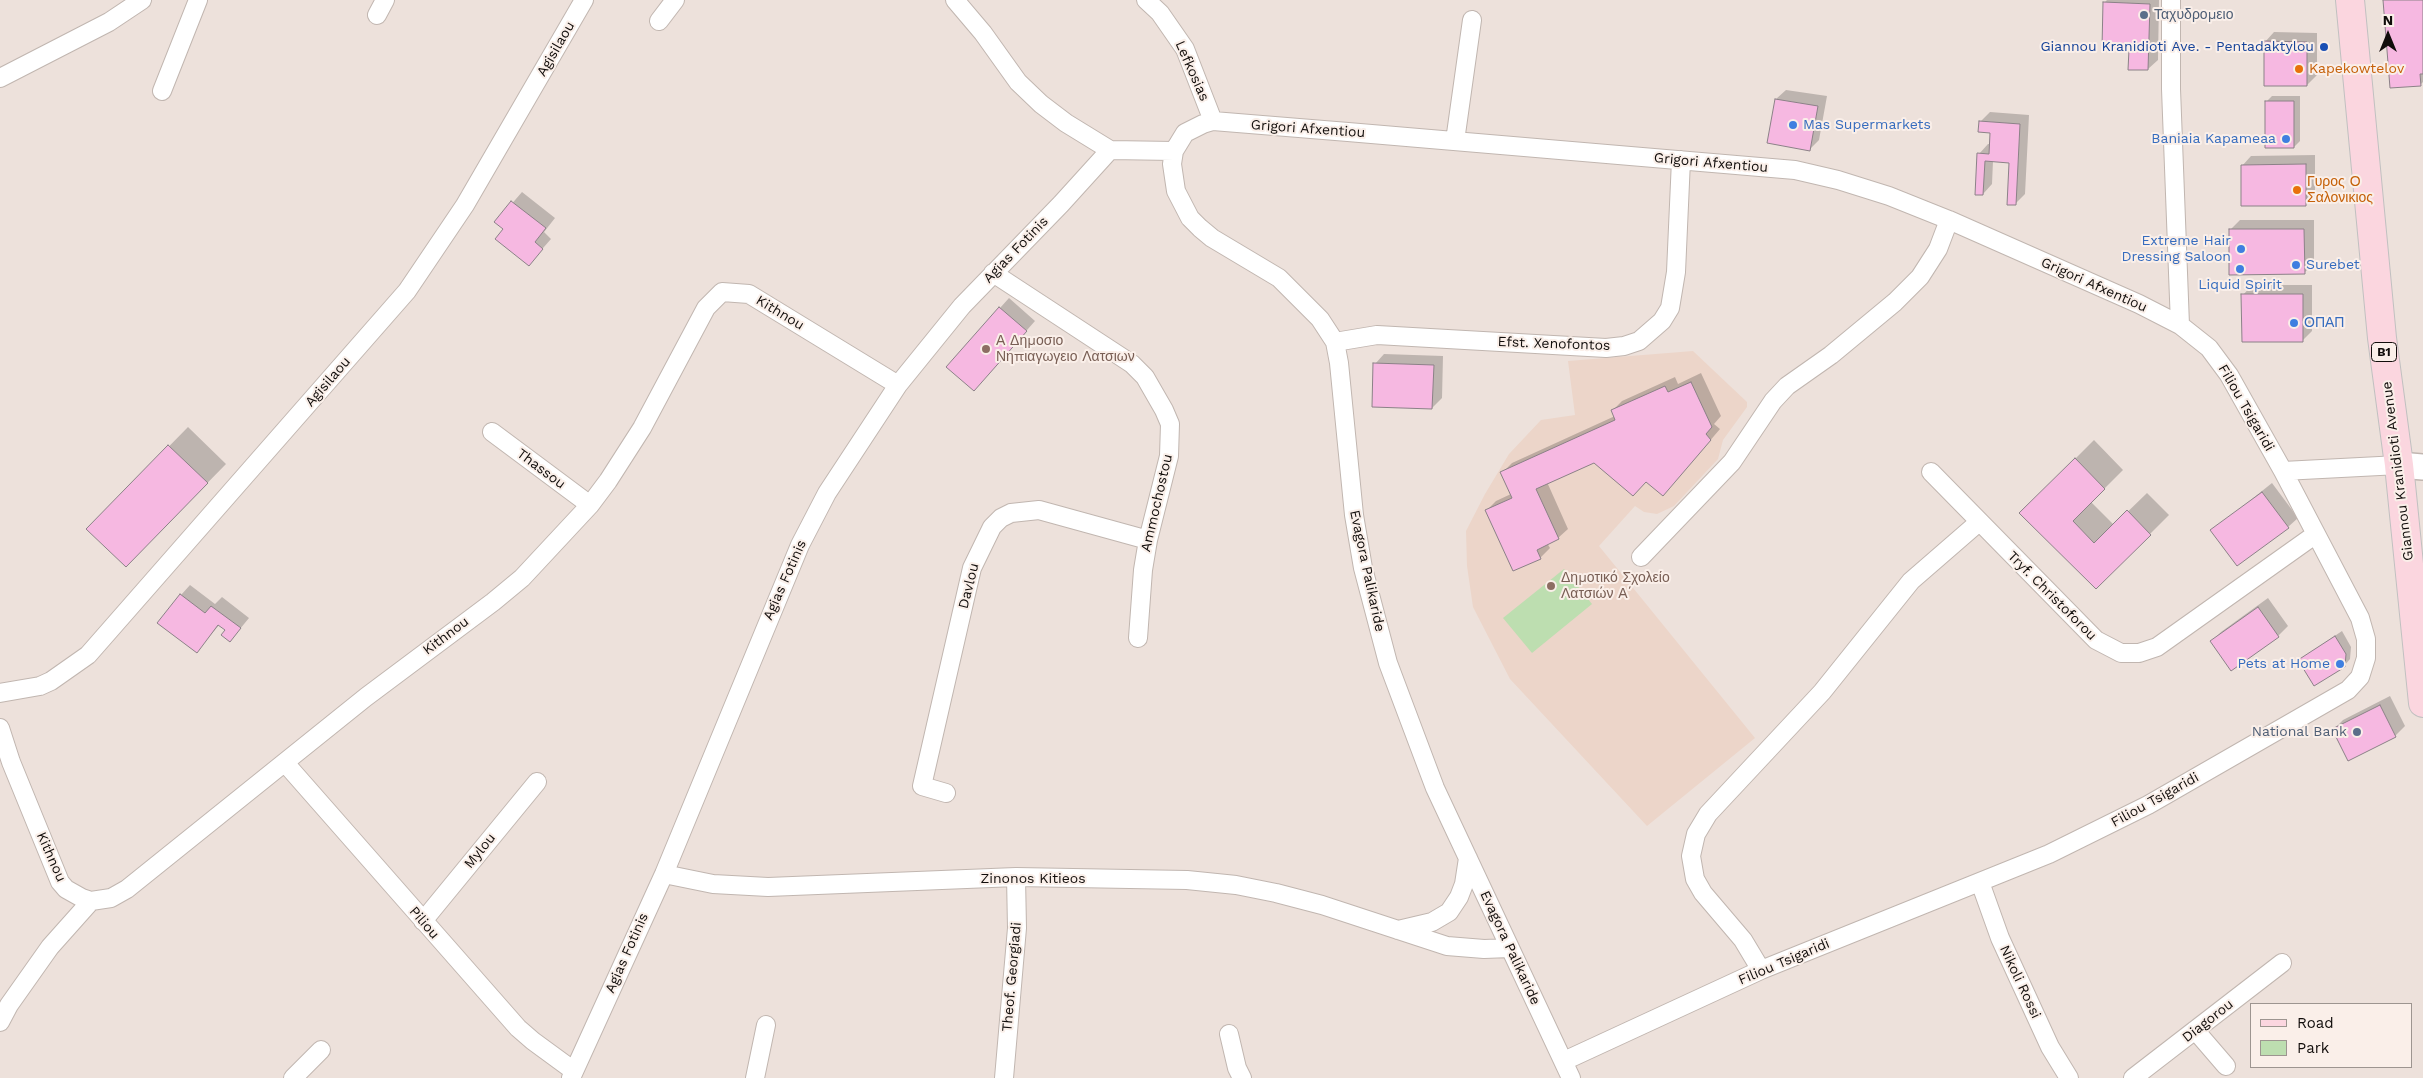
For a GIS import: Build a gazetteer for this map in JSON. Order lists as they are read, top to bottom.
{
  "streets": {
    "main road": ["B1", "Giannou Kranidioti Avenue"],
    "street": [
      "Agisilaou",
      "Lefkosias",
      "Grigori Afxentiou",
      "Agias Fotinis",
      "Kithnou",
      "Efst. Xenofontos",
      "Filiou Tsigaridi",
      "Thassou",
      "Ammochostou",
      "Evagora Palikaride",
      "Davlou",
      "Tryf. Christoforou",
      "Mylou",
      "Zinonos Kitieos",
      "Piliou",
      "Theof. Georgiadi",
      "Nikoli Rossi",
      "Diagorou"
    ]
  },
  "crossings": [
    ["Lefkosias", "Grigori Afxentiou"],
    ["Grigori Afxentiou", "Efst. Xenofontos"],
    ["Grigori Afxentiou", "Filiou Tsigaridi"],
    ["Agias Fotinis", "Kithnou"],
    ["Agias Fotinis", "Ammochostou"],
    ["Agias Fotinis", "Zinonos Kitieos"],
    ["Agias Fotinis", "Piliou"],
    ["Kithnou", "Thassou"],
    ["Kithnou", "Piliou"],
    ["Efst. Xenofontos", "Evagora Palikaride"],
    ["Filiou Tsigaridi", "Evagora Palikaride"],
    ["Filiou Tsigaridi", "Tryf. Christoforou"],
    ["Filiou Tsigaridi", "Nikoli Rossi"],
    ["Ammochostou", "Davlou"],
    ["Evagora Palikaride", "Zinonos Kitieos"],
    ["Mylou", "Piliou"],
    ["Zinonos Kitieos", "Theof. Georgiadi"]
  ],
  "places": [
    "Ταχυδρομειο",
    "Giannou Kranidioti Ave. - Pentadaktylou",
    "Kapekowtelov",
    "Mas Supermarkets",
    "Baniaia Kapameaa",
    "Γυρος Ο Σαλονικιος",
    "Extreme Hair Dressing Saloon",
    "Surebet",
    "Liquid Spirit",
    "ΟΠΑΠ",
    "Α Δημοσιο Νηπιαγωγειο Λατσιων",
    "Δημοτικό Σχολείο Λατσιών Α΄",
    "Pets at Home",
    "National Bank"
  ],
  "legend": ["Road", "Park"],
  "north": "top"
}
